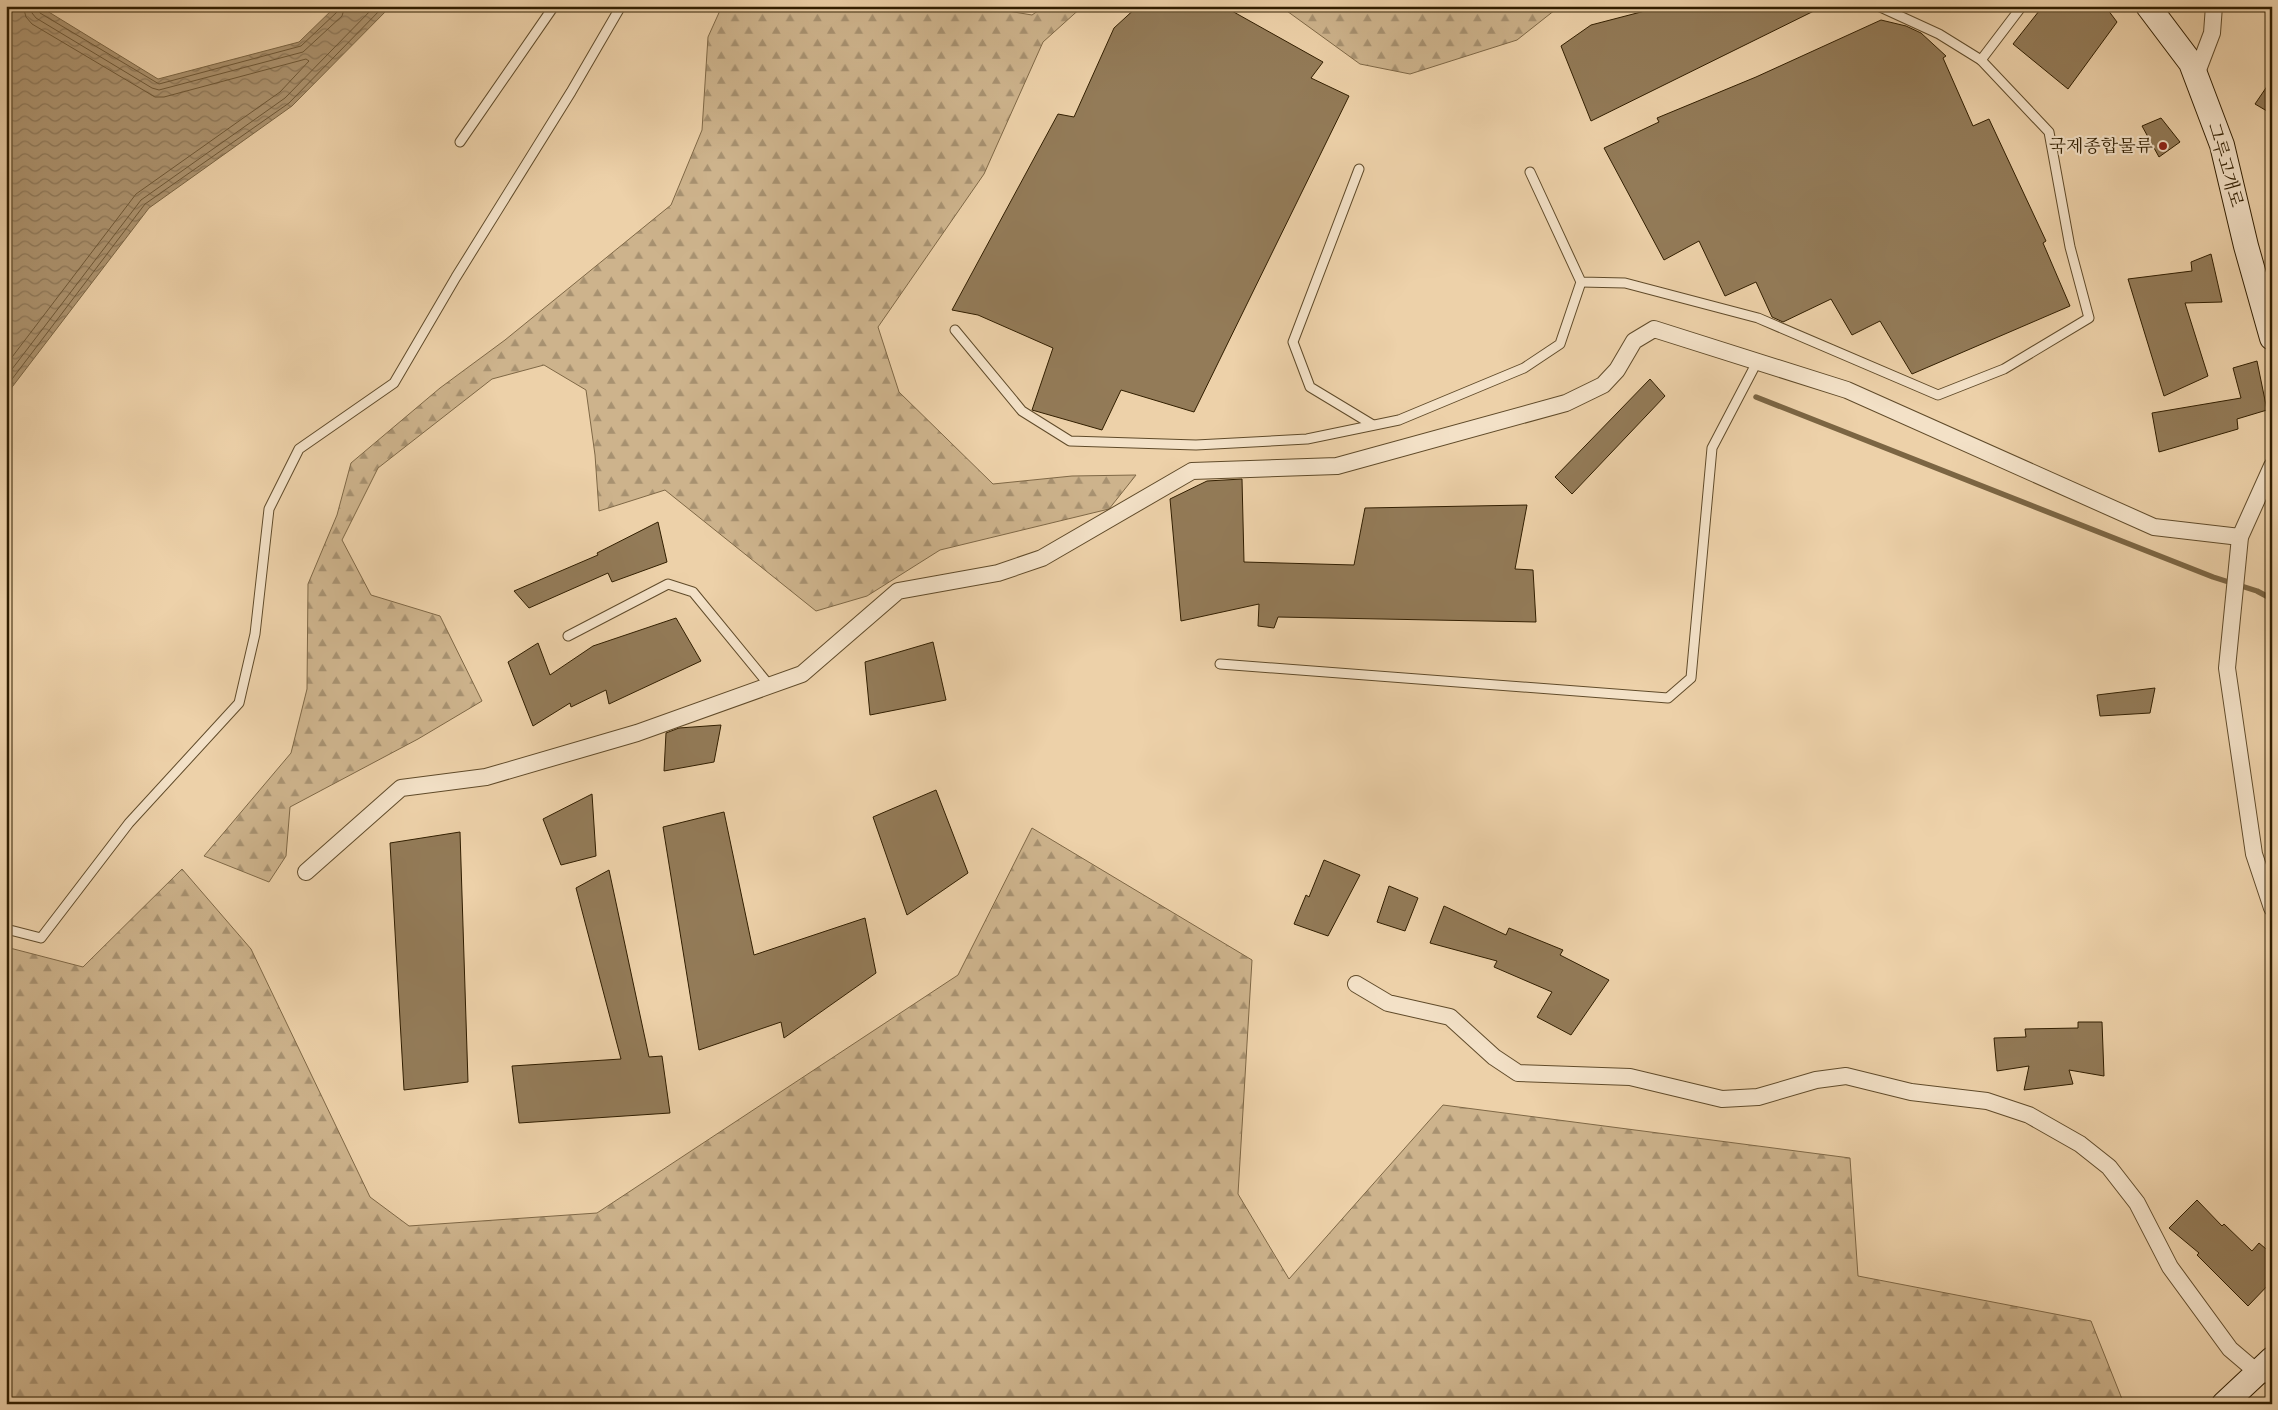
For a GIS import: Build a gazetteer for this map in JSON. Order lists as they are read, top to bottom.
{
  "streets": {
    "street": ["그루고개로"]
  },
  "places": ["국제종합물류"]
}
